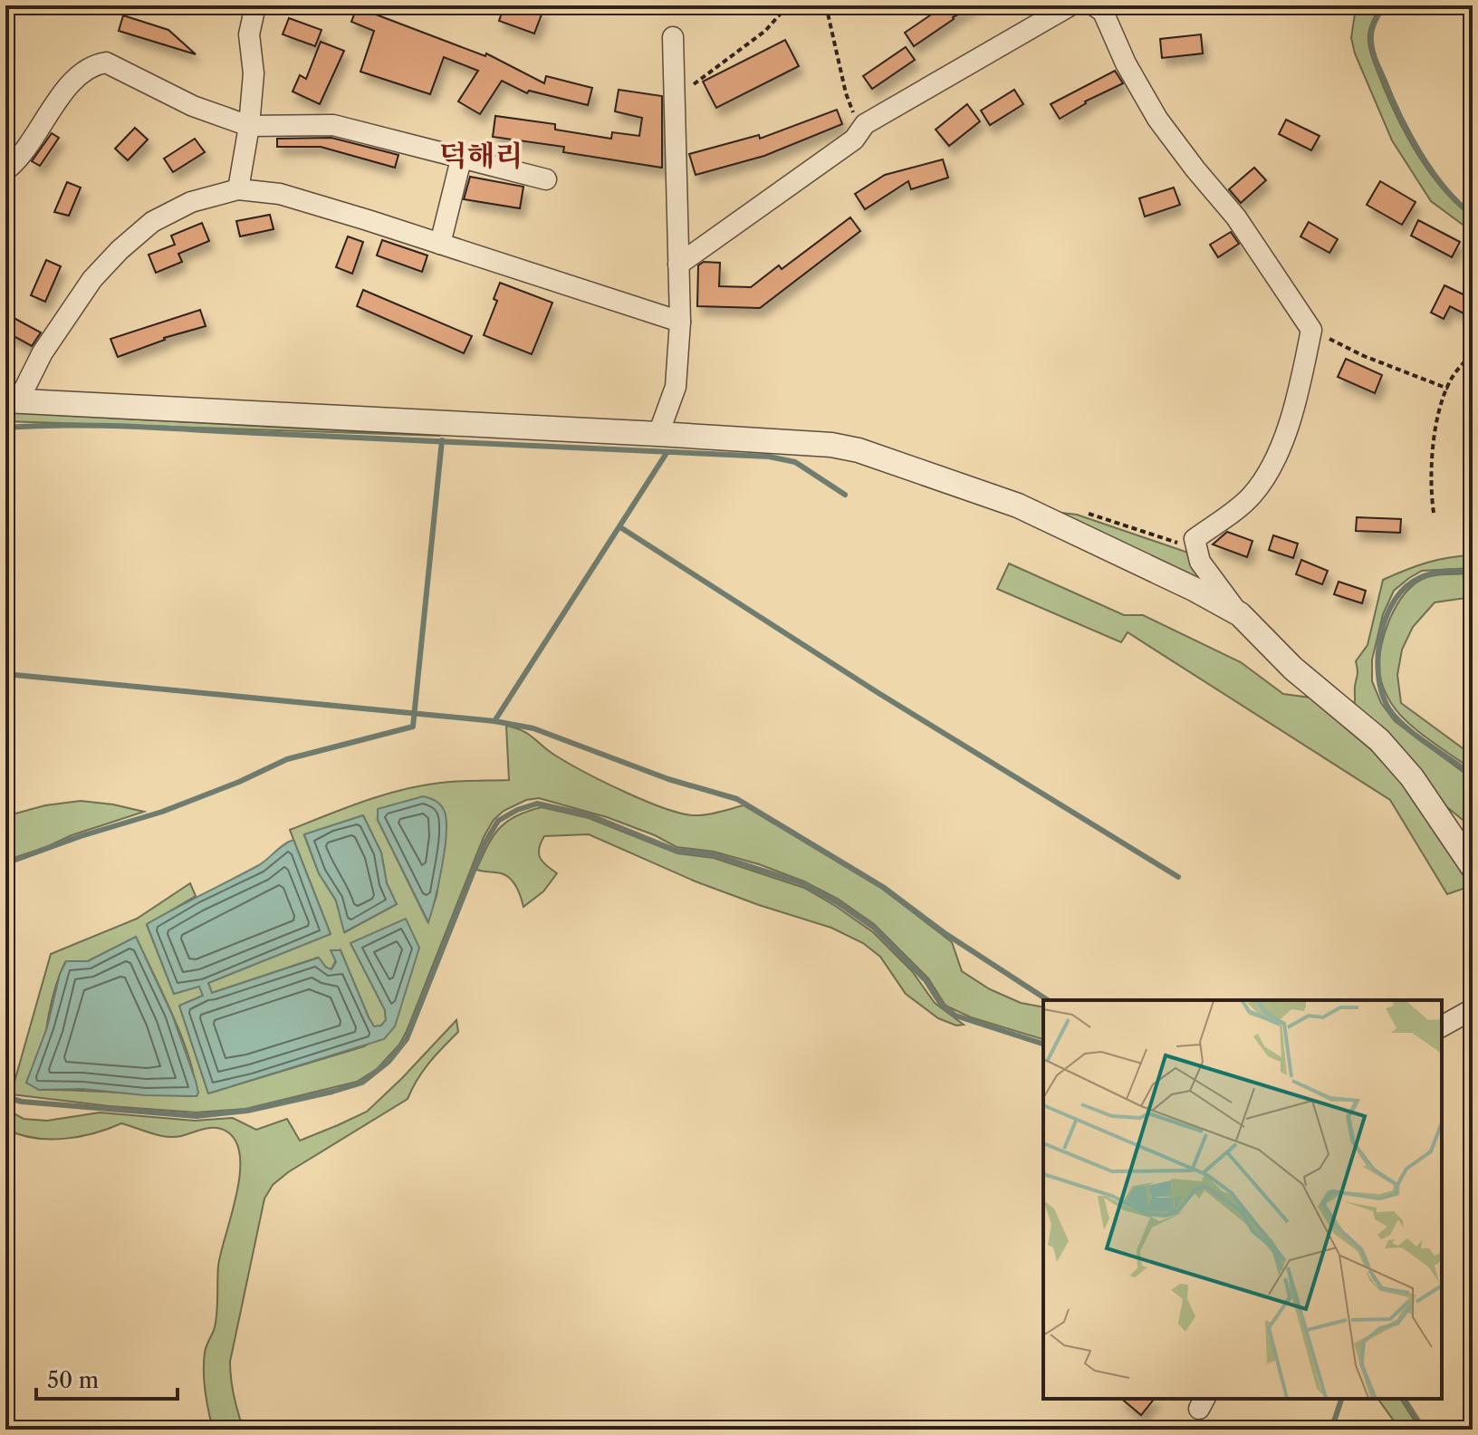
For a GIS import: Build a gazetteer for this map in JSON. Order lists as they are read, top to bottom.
{
  "districts": ["덕해리"],
  "scale_bar": "50 m"
}
